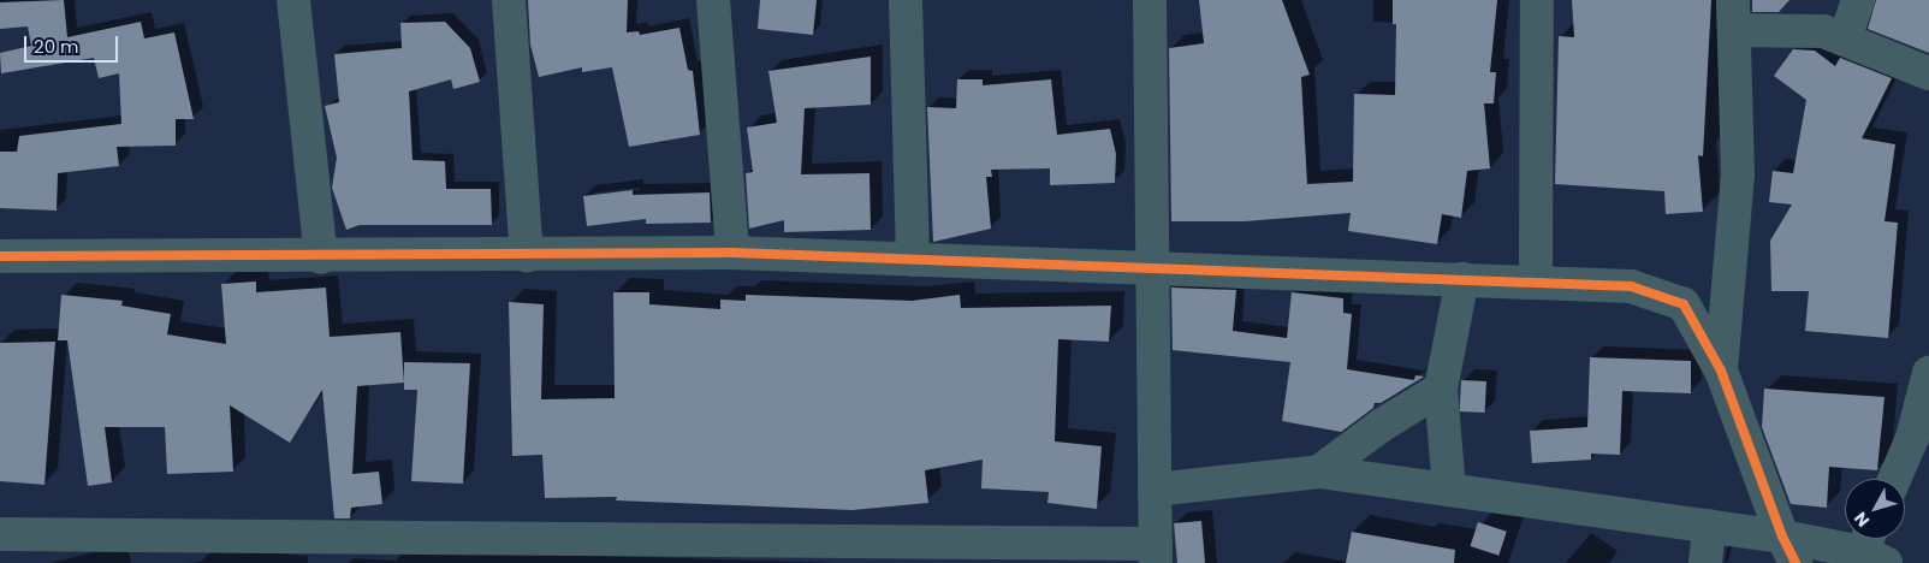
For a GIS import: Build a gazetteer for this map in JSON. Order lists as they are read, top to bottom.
{
  "scale_bar": "20 m",
  "north": "bottom left"
}
